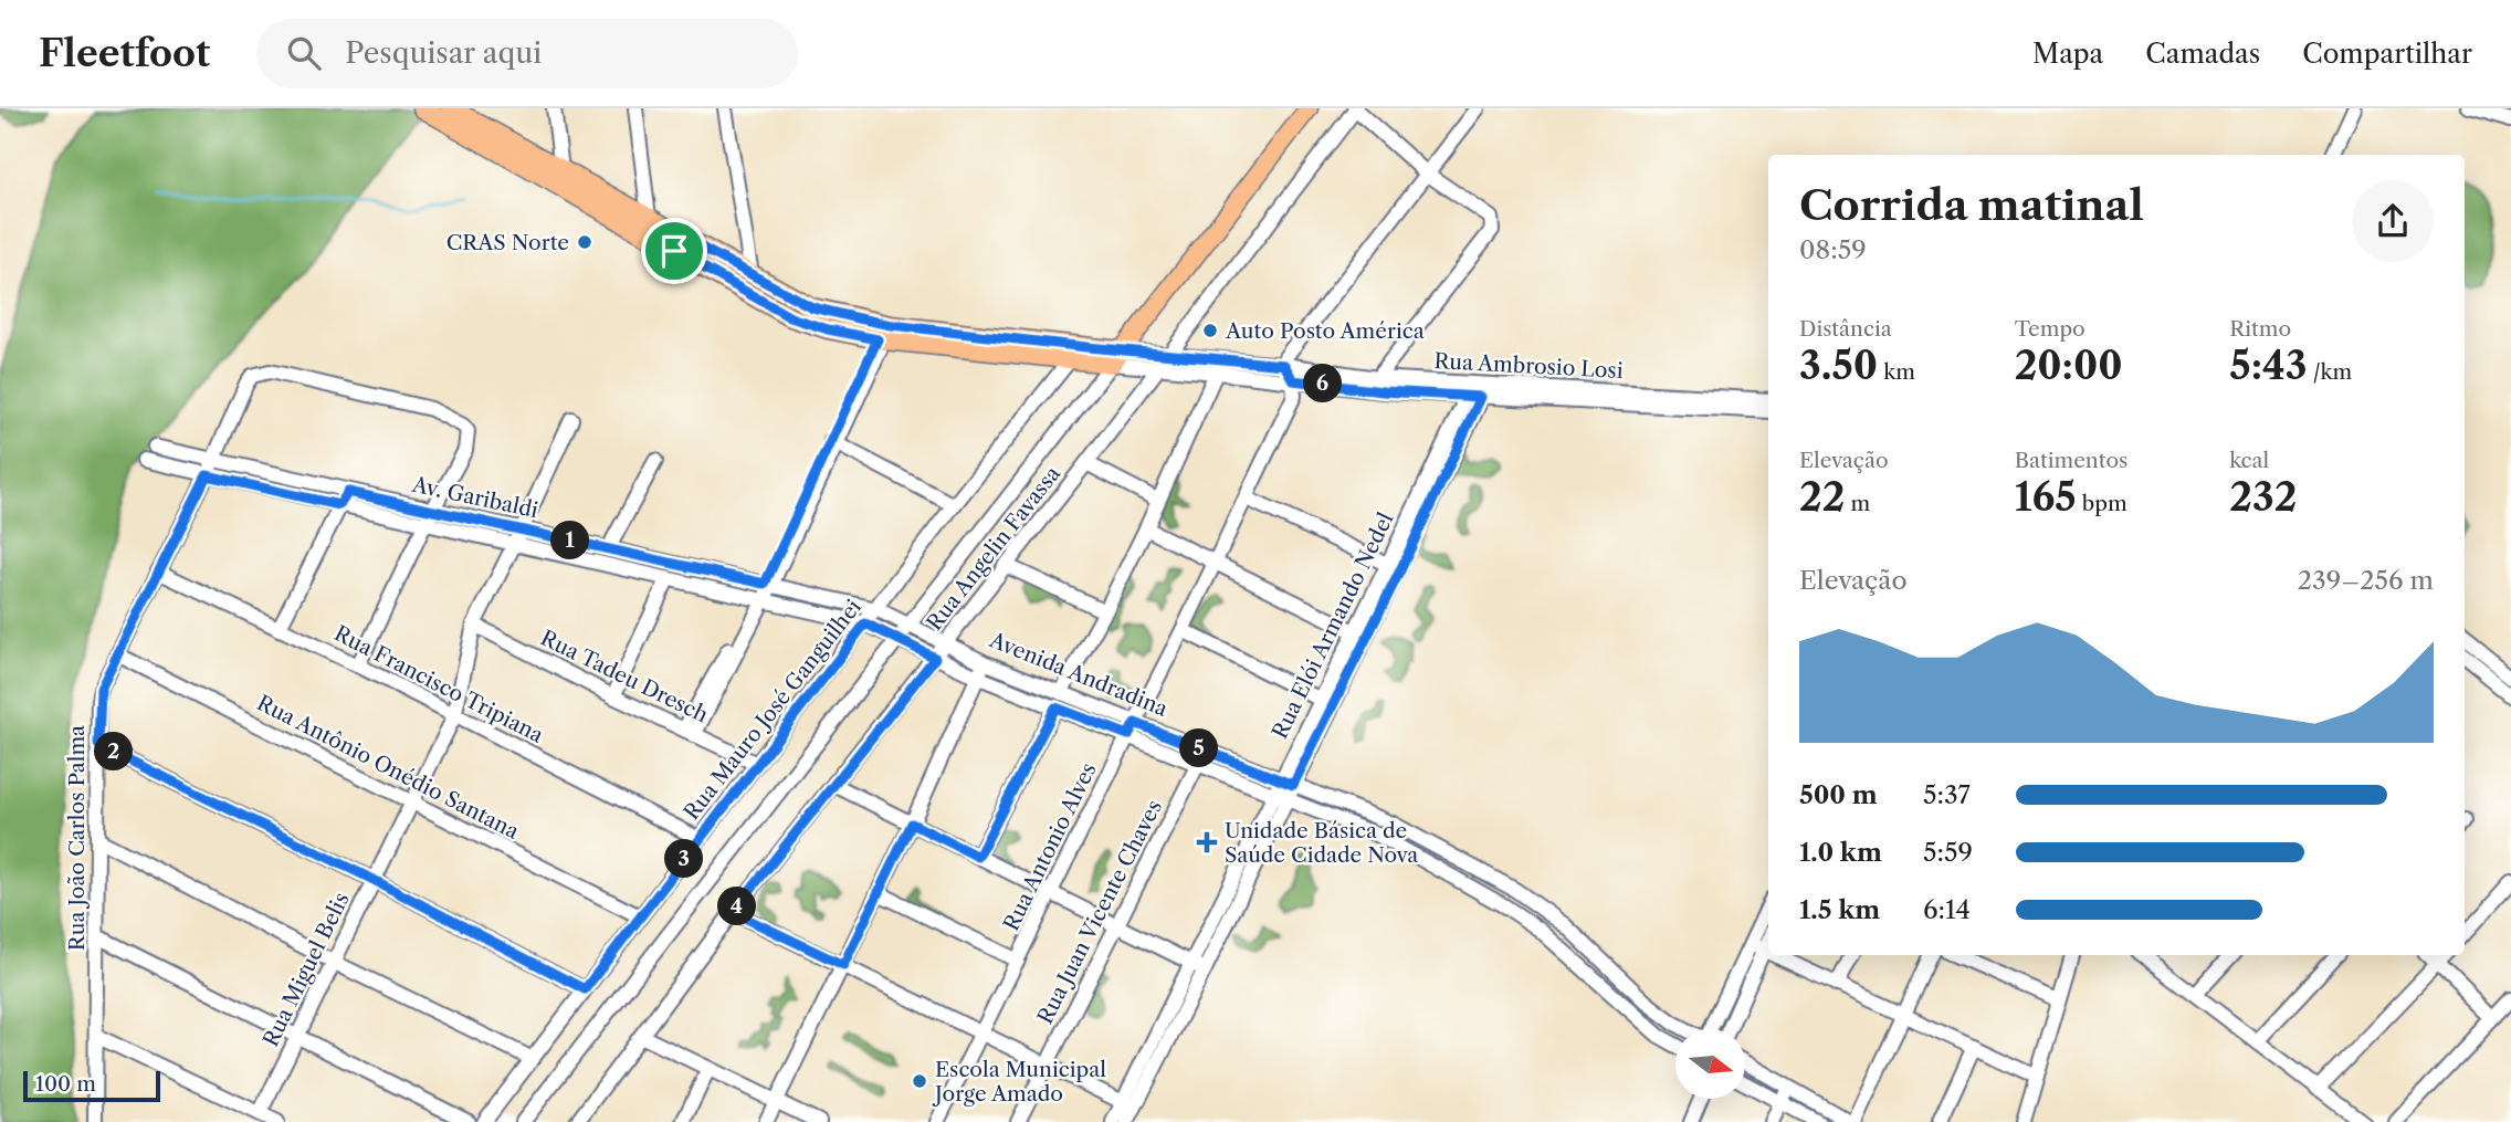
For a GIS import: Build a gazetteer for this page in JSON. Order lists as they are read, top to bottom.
{
  "streets": {
    "street": [
      "Rua Ambrosio Losi",
      "Av. Garibaldi",
      "Rua Angelin Favassa",
      "Rua Elói Armando Nedel",
      "Avenida Andradina",
      "Rua Tadeu Dresch",
      "Rua Francisco Tripiana",
      "Rua Mauro José Ganguilhei",
      "Rua Antônio Onédio Santana",
      "Rua João Carlos Palma",
      "Rua Antonio Alves",
      "Rua Juan Vicente Chaves",
      "Rua Miguel Belis"
    ]
  },
  "crossings": [
    ["Rua Ambrosio Losi", "Rua Elói Armando Nedel"],
    ["Rua Ambrosio Losi", "Rua Antonio Alves"],
    ["Av. Garibaldi", "Rua Angelin Favassa"],
    ["Av. Garibaldi", "Avenida Andradina"],
    ["Av. Garibaldi", "Rua Mauro José Ganguilhei"],
    ["Av. Garibaldi", "Rua João Carlos Palma"],
    ["Av. Garibaldi", "Rua Antonio Alves"],
    ["Av. Garibaldi", "Rua Miguel Belis"],
    ["Rua Angelin Favassa", "Avenida Andradina"],
    ["Rua Elói Armando Nedel", "Avenida Andradina"],
    ["Avenida Andradina", "Rua Antonio Alves"],
    ["Rua Tadeu Dresch", "Rua Mauro José Ganguilhei"],
    ["Rua Tadeu Dresch", "Rua Miguel Belis"],
    ["Rua Francisco Tripiana", "Rua Mauro José Ganguilhei"],
    ["Rua Francisco Tripiana", "Rua João Carlos Palma"],
    ["Rua Francisco Tripiana", "Rua Miguel Belis"],
    ["Rua Mauro José Ganguilhei", "Rua Antônio Onédio Santana"],
    ["Rua Antônio Onédio Santana", "Rua João Carlos Palma"],
    ["Rua Antônio Onédio Santana", "Rua Miguel Belis"]
  ],
  "places": {
    "other": ["CRAS Norte", "Auto Posto América", "Escola Municipal Jorge Amado"],
    "health": ["Unidade Básica de Saúde Cidade Nova"]
  },
  "scale_bar": "100 m",
  "north": "right",
  "page": {
    "header": "Fleetfoot",
    "search": "Pesquisar aqui",
    "nav": ["Mapa", "Camadas", "Compartilhar"],
    "heading": ["Corrida matinal", "08:59"],
    "stats": [
      ["Distância", "3.50 km"],
      ["Tempo", "20:00"],
      ["Ritmo", "5:43 /km"],
      ["Elevação", "22 m"],
      ["Batimentos", "165 bpm"],
      ["kcal", "232"]
    ],
    "pins": [
      "6",
      "1",
      "5",
      "2",
      "3",
      "4"
    ],
    "chart": ["Elevação", "239–256 m"],
    "list": [
      {
        "name": "500 m",
        "note": "5:37"
      },
      {
        "name": "1.0 km",
        "note": "5:59"
      },
      {
        "name": "1.5 km",
        "note": "6:14"
      }
    ],
    "scale": "100 m"
  }
}
